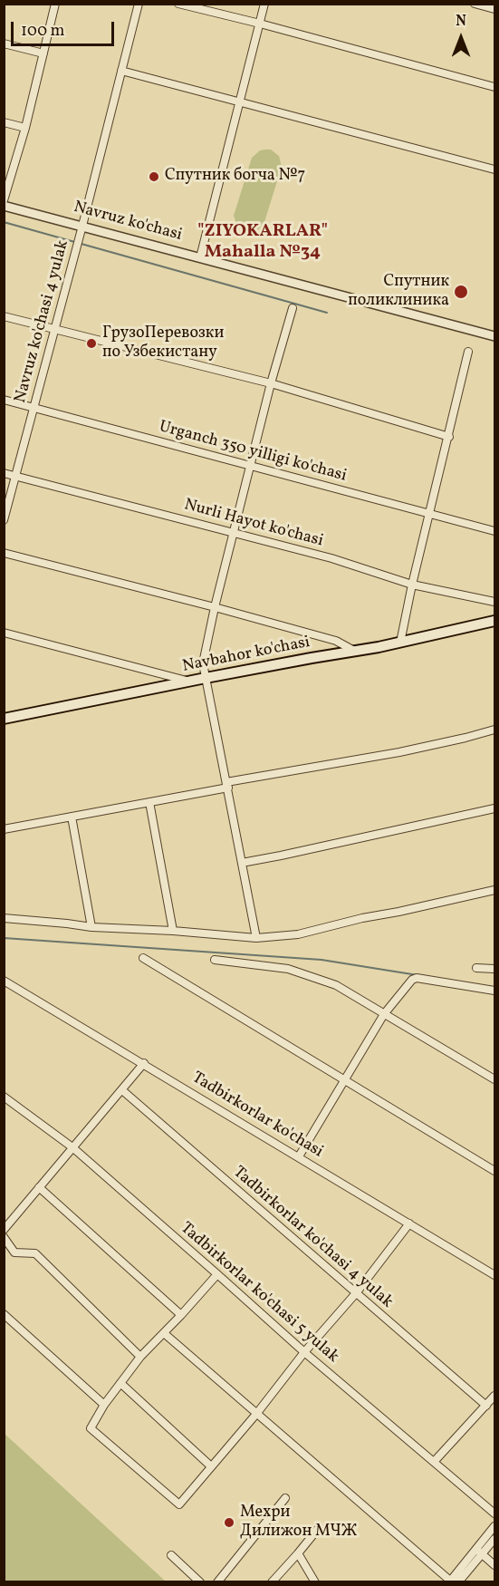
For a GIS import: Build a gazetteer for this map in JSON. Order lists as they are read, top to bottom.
{
  "streets": {
    "main road": ["Navbahor ko'chasi"],
    "street": [
      "Navruz ko'chasi",
      "Navruz ko'chasi 4 yulak",
      "Urganch 350 yilligi ko'chasi",
      "Nurli Hayot ko'chasi",
      "Tadbirkorlar ko'chasi",
      "Tadbirkorlar ko'chasi 4 yulak",
      "Tadbirkorlar ko'chasi 5 yulak"
    ]
  },
  "crossings": [
    ["Navruz ko'chasi", "Navruz ko'chasi 4 yulak"],
    ["Navruz ko'chasi 4 yulak", "Urganch 350 yilligi ko'chasi"],
    ["Navruz ko'chasi 4 yulak", "Nurli Hayot ko'chasi"]
  ],
  "districts": ["\"ZIYOKARLAR\" Mahalla №34"],
  "places": [
    "Спутник богча №7",
    "Спутник поликлиника",
    "ГрузоПеревозки по Узбекистану",
    "Мехри Дилижон МЧЖ"
  ],
  "scale_bar": "100 m",
  "north": "top"
}
